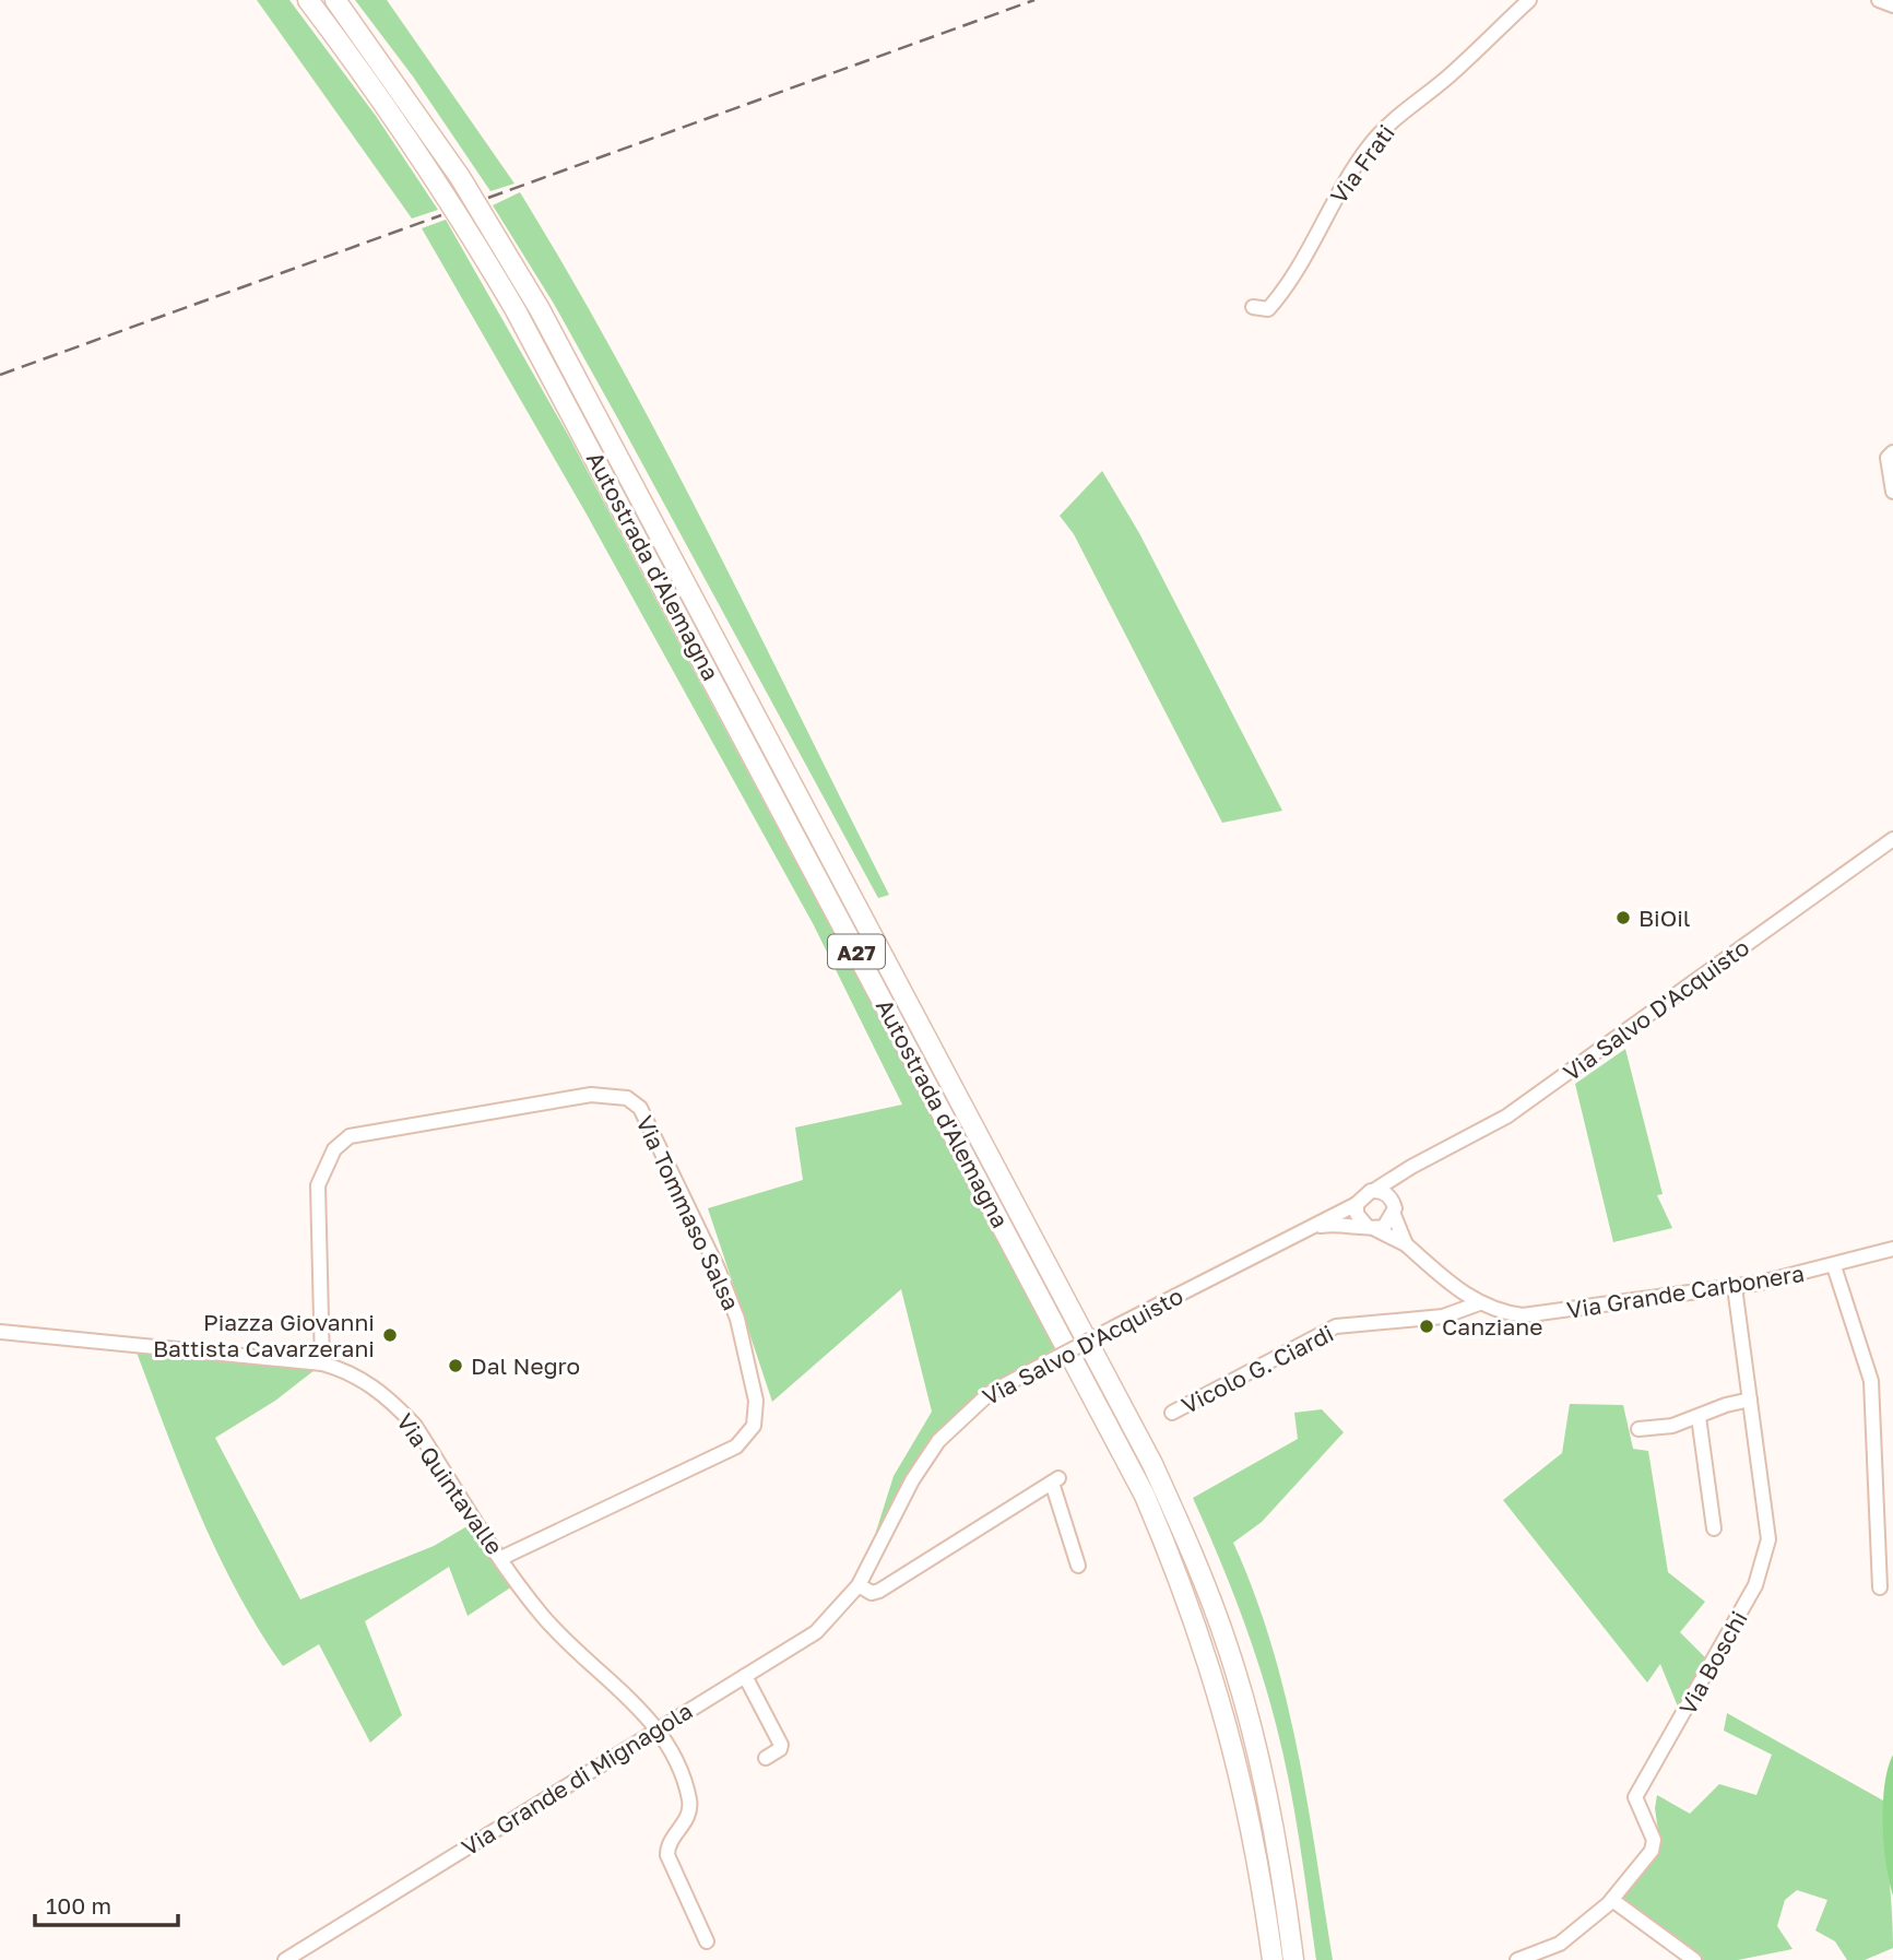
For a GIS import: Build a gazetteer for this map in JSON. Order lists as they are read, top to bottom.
{
  "streets": {
    "highway": ["Autostrada d'Alemagna", "A27"],
    "street": [
      "Via Frati",
      "Via Salvo D'Acquisto",
      "Via Tommaso Salsa",
      "Via Grande Carbonera",
      "Vicolo G. Ciardi",
      "Via Quintavalle",
      "Via Boschi",
      "Via Grande di Mignagola"
    ]
  },
  "crossings": [
    ["Via Salvo D'Acquisto", "Via Grande Carbonera"],
    ["Via Salvo D'Acquisto", "Via Grande di Mignagola"],
    ["Via Tommaso Salsa", "Via Quintavalle"],
    ["Via Grande Carbonera", "Vicolo G. Ciardi"],
    ["Via Grande Carbonera", "Via Boschi"],
    ["Via Quintavalle", "Via Grande di Mignagola"]
  ],
  "places": [
    "BiOil",
    "Canziane",
    "Piazza Giovanni Battista Cavarzerani",
    "Dal Negro"
  ],
  "scale_bar": "100 m"
}
